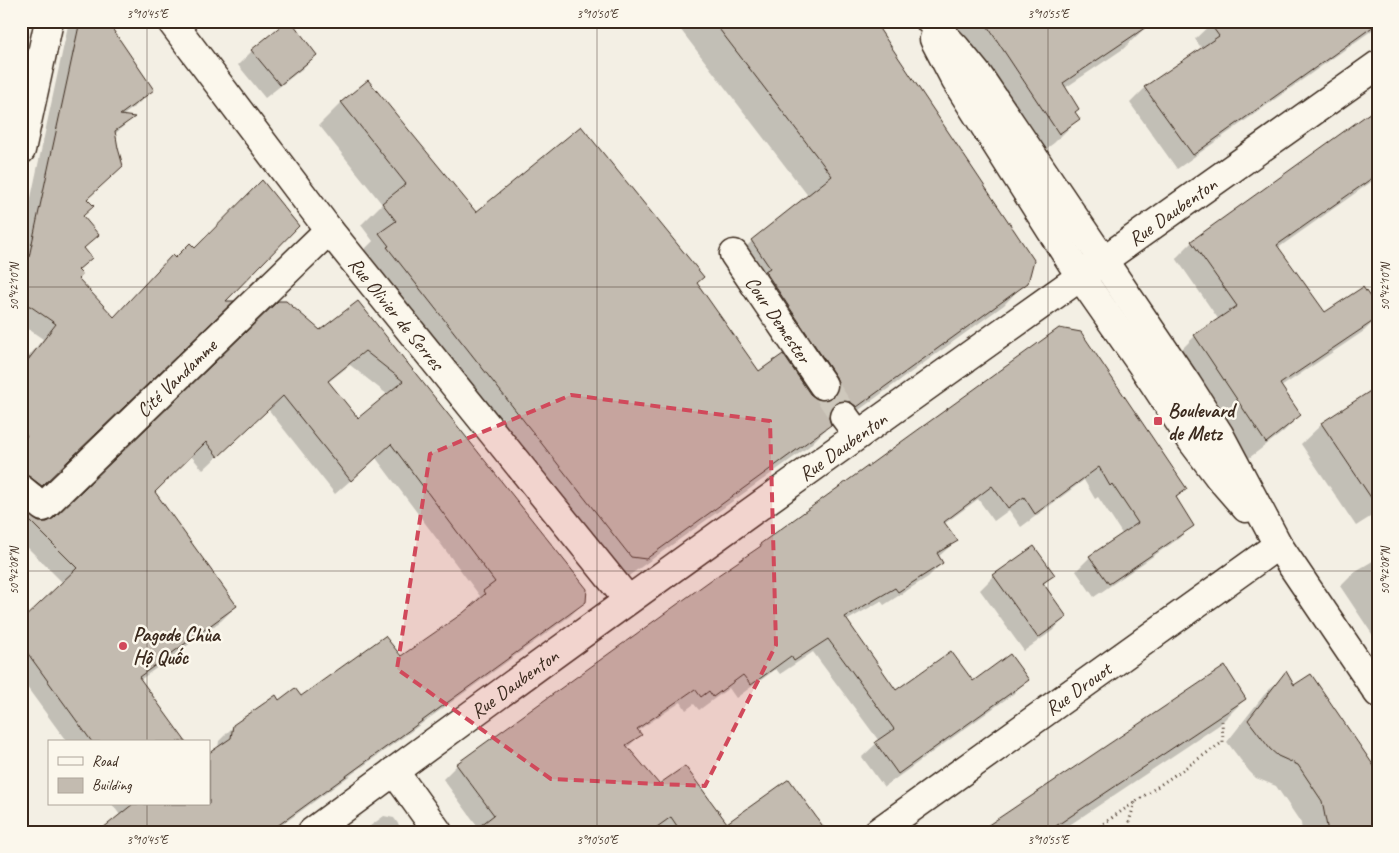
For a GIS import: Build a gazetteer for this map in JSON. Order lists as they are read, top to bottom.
{
  "streets": {
    "street": [
      "Rue Daubenton",
      "Rue Olivier de Serres",
      "Cour Demester",
      "Cité Vandamme",
      "Rue Drouot"
    ]
  },
  "crossings": [
    ["Rue Daubenton", "Rue Olivier de Serres"],
    ["Rue Olivier de Serres", "Cité Vandamme"]
  ],
  "places": {
    "transit": ["Boulevard de Metz"],
    "other": ["Pagode Chùa Hộ Quốc"]
  },
  "legend": ["Road", "Building"],
  "coordinates": [
    "3°10'45\"E",
    "3°10'50\"E",
    "3°10'55\"E",
    "50°42'10\"N",
    "50°42'08\"N"
  ]
}
